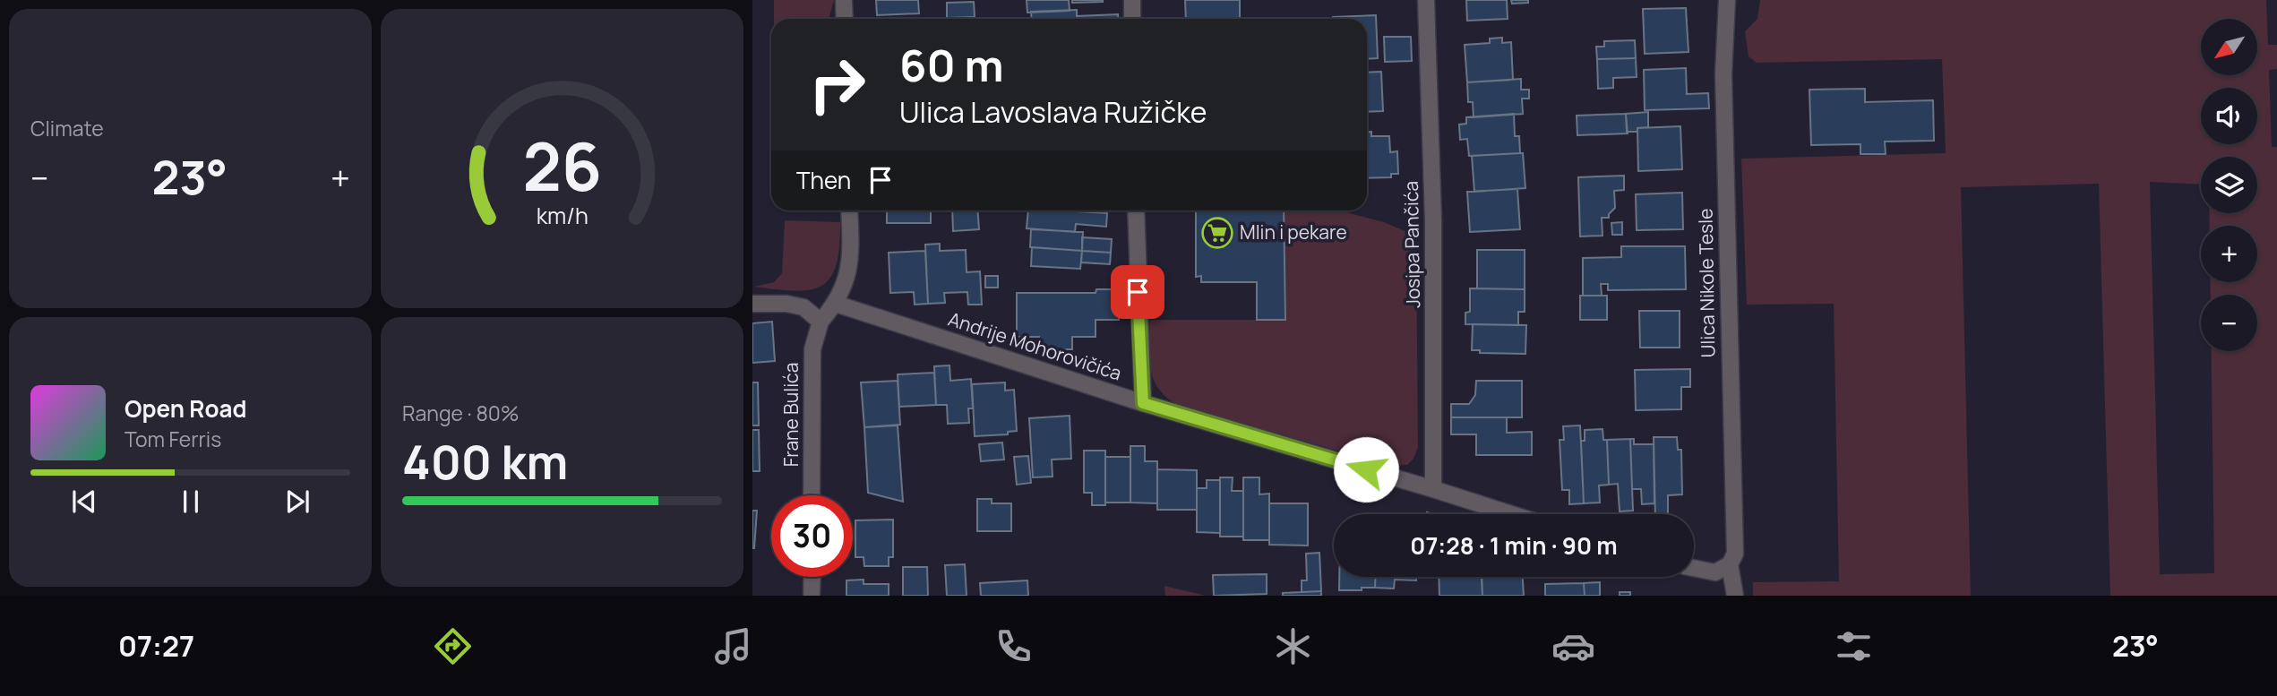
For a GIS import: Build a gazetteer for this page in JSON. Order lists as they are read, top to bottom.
{
  "streets": {
    "street": [
      "Josipa Pančića",
      "Ulica Nikole Tesle",
      "Andrije Mohorovičića",
      "Frane Bulića"
    ]
  },
  "crossings": [
    ["Josipa Pančića", "Andrije Mohorovičića"]
  ],
  "places": {
    "supermarket": ["Mlin i pekare"]
  },
  "north": "bottom left",
  "page": {
    "tile": [
      "Climate",
      ["Range · 80%", "400 km"]
    ],
    "map_buttons": ["+", "−"],
    "turn": ["60 m", "Ulica Lavoslava Ružičke"],
    "then": "Then",
    "heat": ["−", "23°", "+"],
    "song": ["Open Road", "Tom Ferris"],
    "limit": "30",
    "trip": "07:28 · 1 min · 90 m",
    "tabs": ["07:27", "23°"],
    "gauge": ["26", "km/h"]
  }
}
